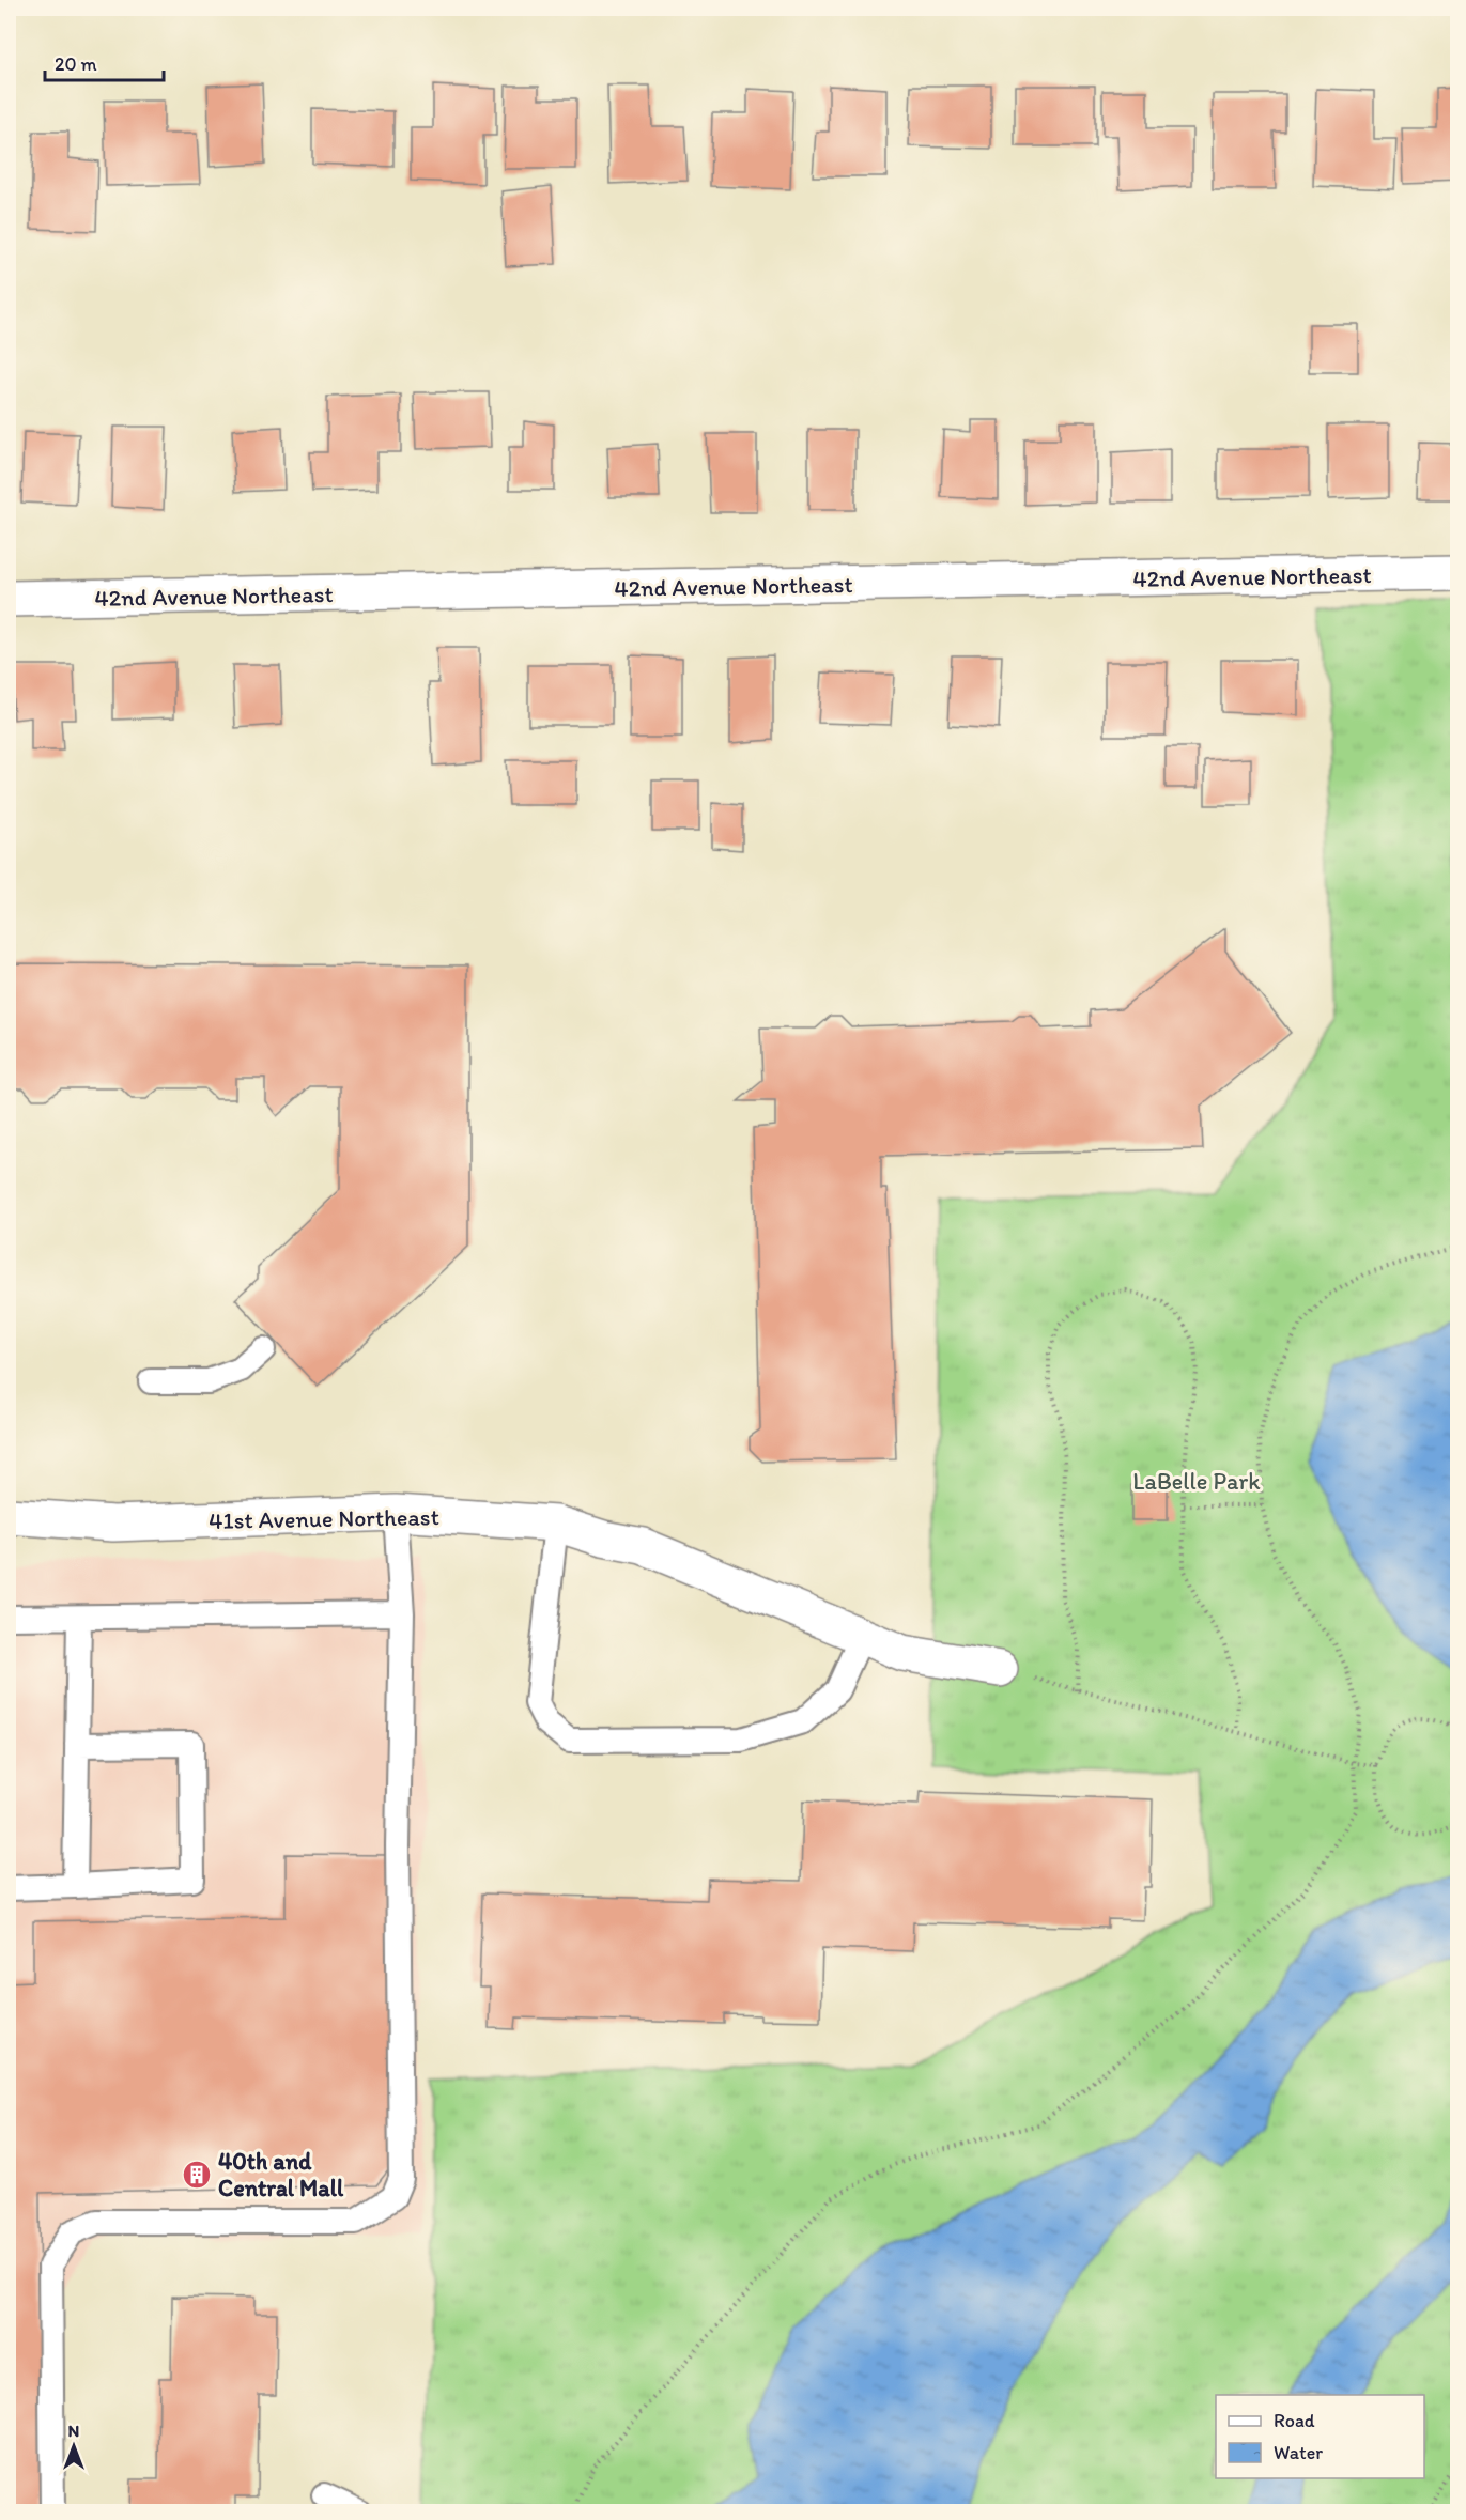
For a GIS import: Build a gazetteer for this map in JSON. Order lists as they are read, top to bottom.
{
  "streets": {
    "street": ["42nd Avenue Northeast", "41st Avenue Northeast"]
  },
  "parks": ["LaBelle Park"],
  "places": {
    "building": ["40th and Central Mall"]
  },
  "legend": ["Road", "Water"],
  "scale_bar": "20 m",
  "north": "top"
}
